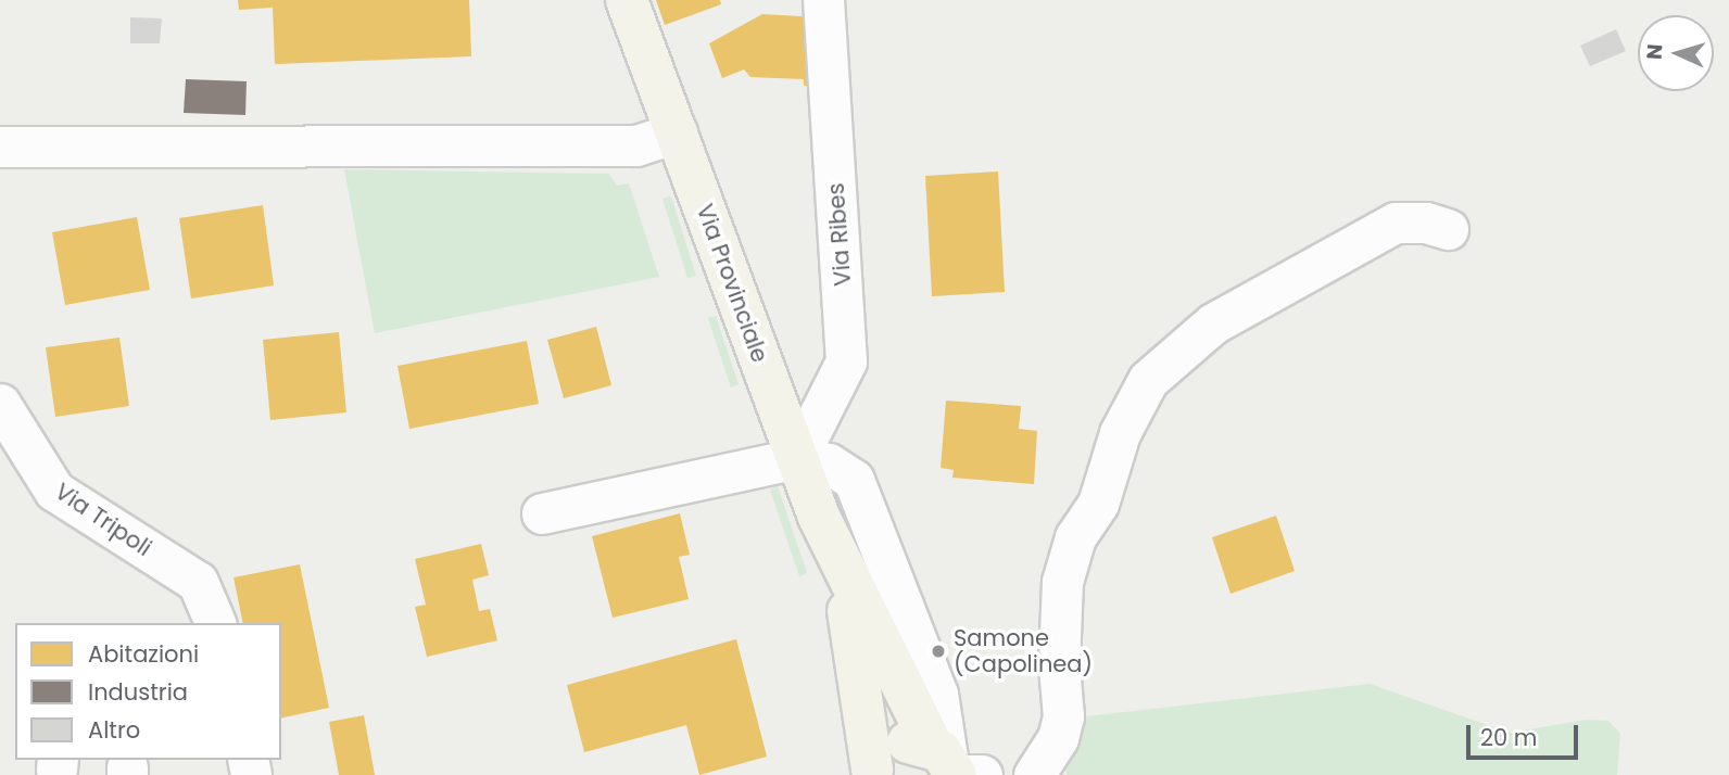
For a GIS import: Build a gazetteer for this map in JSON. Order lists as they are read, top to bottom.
{
  "streets": {
    "main road": ["Via Provinciale"],
    "street": ["Via Ribes", "Via Tripoli"]
  },
  "crossings": [
    ["Via Ribes", "Via Provinciale"]
  ],
  "places": ["Samone (Capolinea)"],
  "legend": ["Abitazioni", "Industria", "Altro"],
  "scale_bar": "20 m",
  "north": "left"
}
